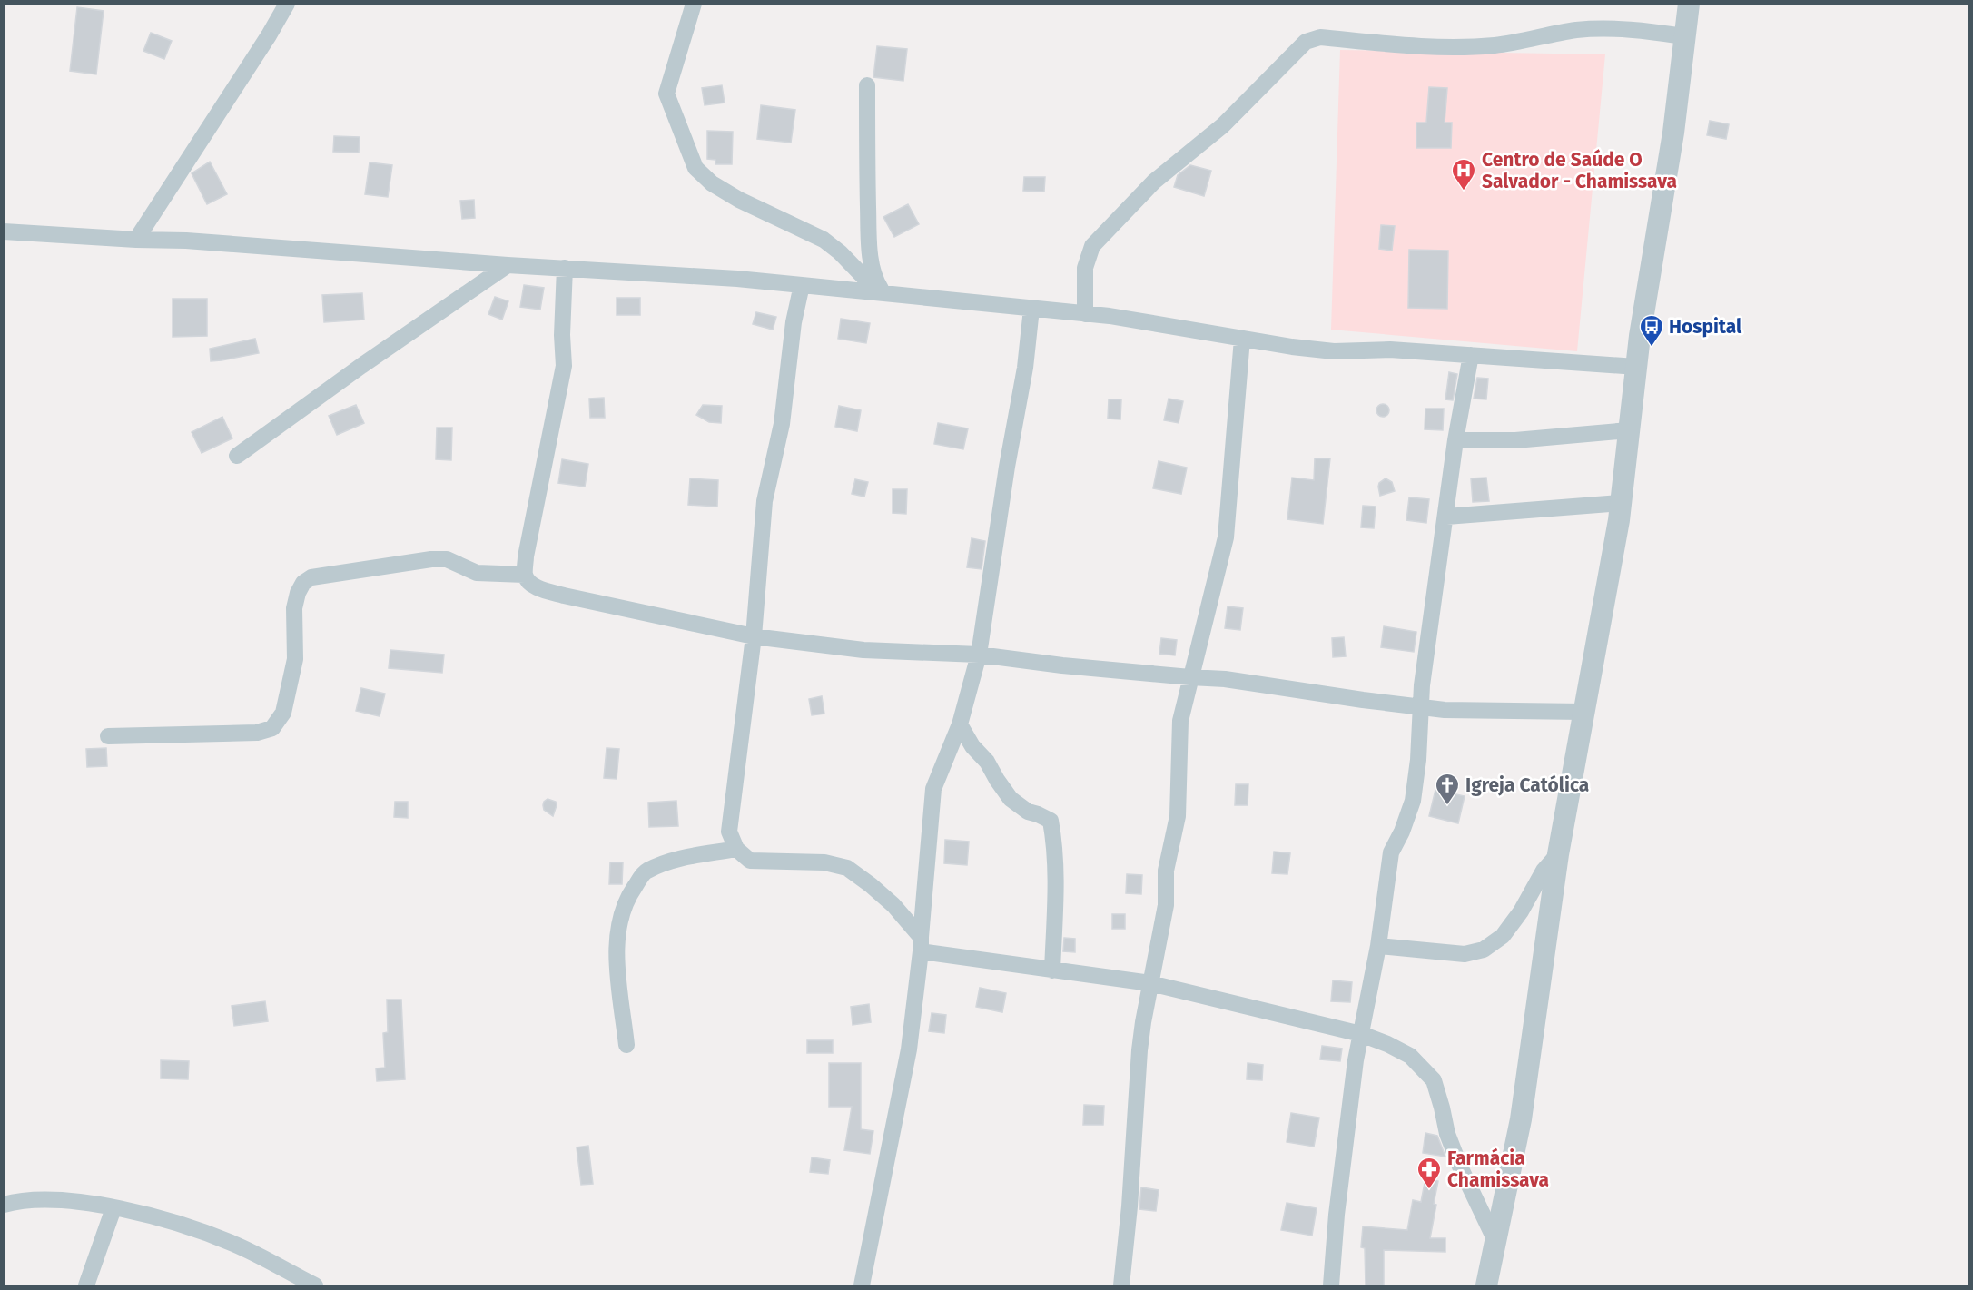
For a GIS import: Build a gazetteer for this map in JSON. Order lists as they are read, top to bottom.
{
  "places": {
    "hospital": ["Centro de Saúde O Salvador - Chamissava"],
    "bus stop": ["Hospital"],
    "church": ["Igreja Católica"],
    "pharmacy": ["Farmácia Chamissava"]
  }
}
